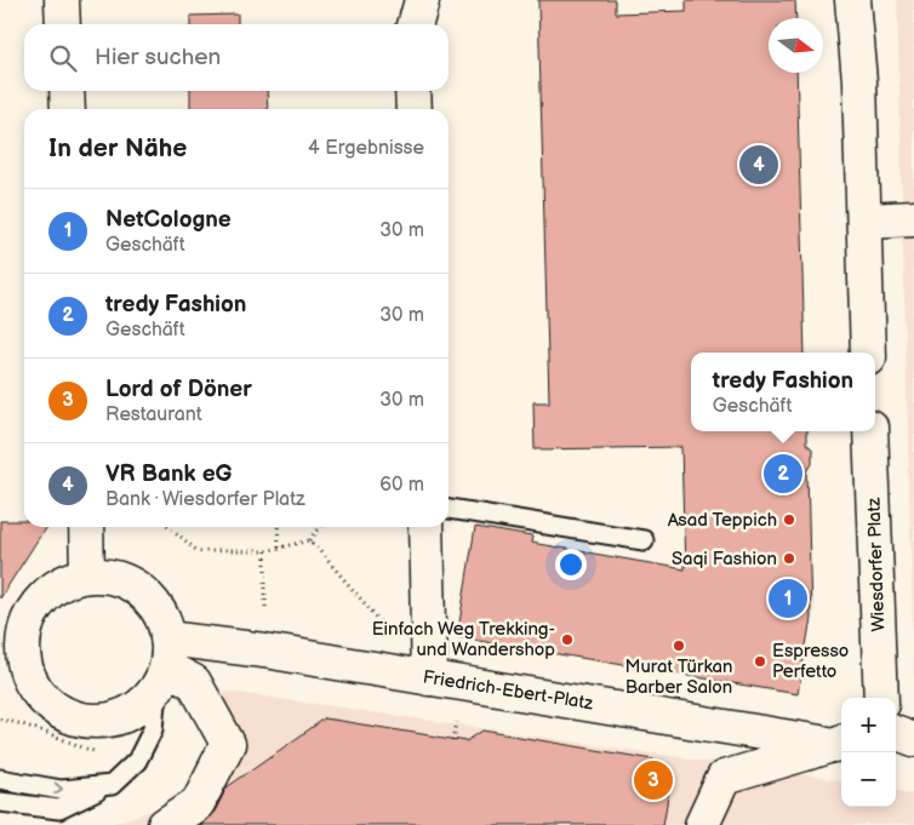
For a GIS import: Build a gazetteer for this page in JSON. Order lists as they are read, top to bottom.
{
  "streets": {
    "street": ["Wiesdorfer Platz", "Friedrich-Ebert-Platz"]
  },
  "places": [
    "Asad Teppich",
    "Saqi Fashion",
    "Einfach Weg Trekking- und Wandershop",
    "Murat Türkan Barber Salon",
    "Espresso Perfetto"
  ],
  "north": "right",
  "page": {
    "search": "Hier suchen",
    "heading": ["In der Nähe", "4 Ergebnisse"],
    "pins": [
      "4",
      "2",
      "1",
      "3"
    ],
    "list": [
      {
        "mark": "1",
        "name": "NetCologne",
        "note": "Geschäft",
        "value": "30 m"
      },
      {
        "mark": "2",
        "name": "tredy Fashion",
        "note": "Geschäft",
        "value": "30 m"
      },
      {
        "mark": "3",
        "name": "Lord of Döner",
        "note": "Restaurant",
        "value": "30 m"
      },
      {
        "mark": "4",
        "name": "VR Bank eG",
        "note": "Bank · Wiesdorfer Platz",
        "value": "60 m"
      }
    ],
    "popup": ["tredy Fashion", "Geschäft"],
    "map_buttons": ["+", "−"]
  }
}
